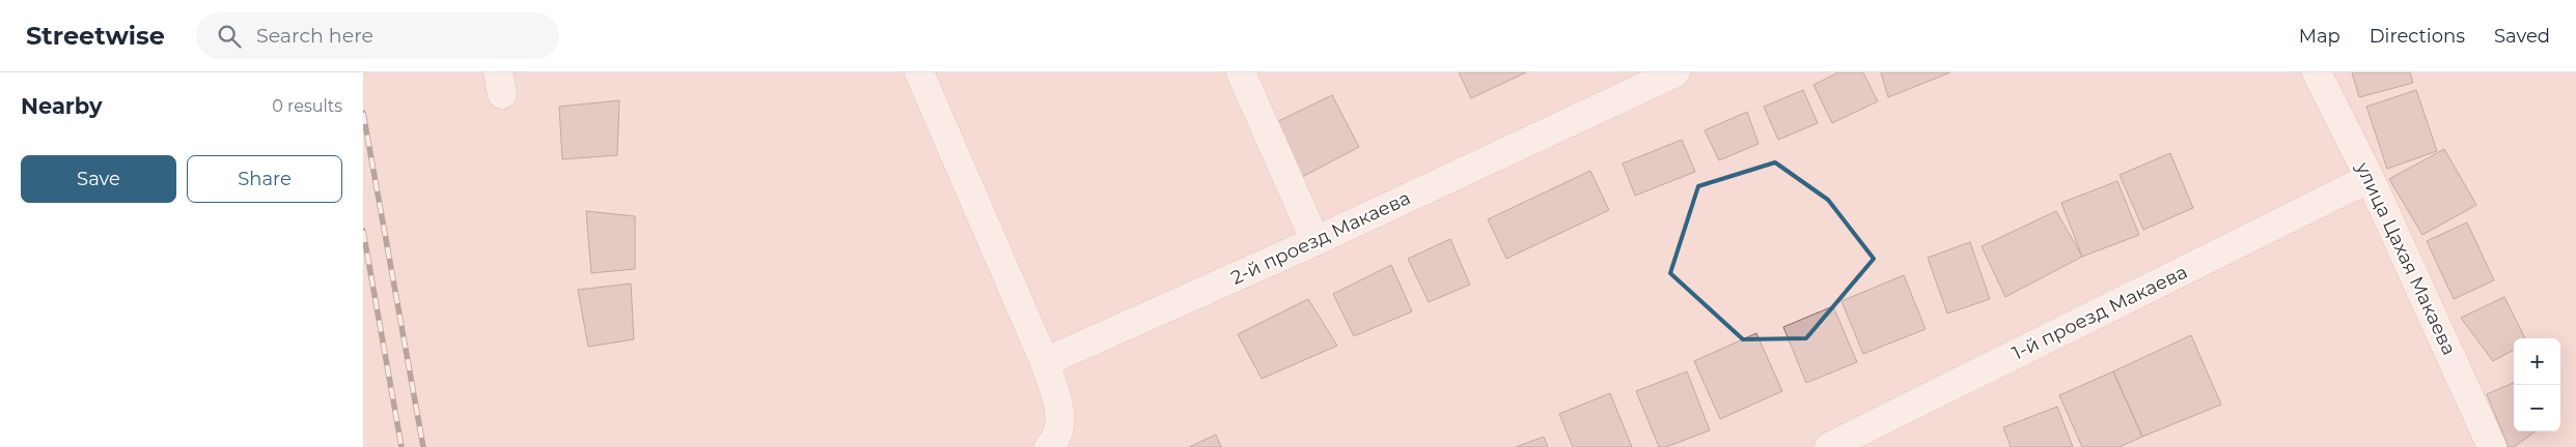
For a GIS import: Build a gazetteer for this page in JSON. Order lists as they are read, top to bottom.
{
  "streets": {
    "street": ["2-й проезд Макаева", "улица Цахая Макаева", "1-й проезд Макаева"]
  },
  "crossings": [
    ["улица Цахая Макаева", "1-й проезд Макаева"]
  ],
  "page": {
    "header": "Streetwise",
    "search": "Search here",
    "nav": ["Map", "Directions", "Saved"],
    "heading": ["Nearby", "0 results"],
    "buttons": ["Save", "Share"],
    "map_buttons": ["+", "−"]
  }
}
